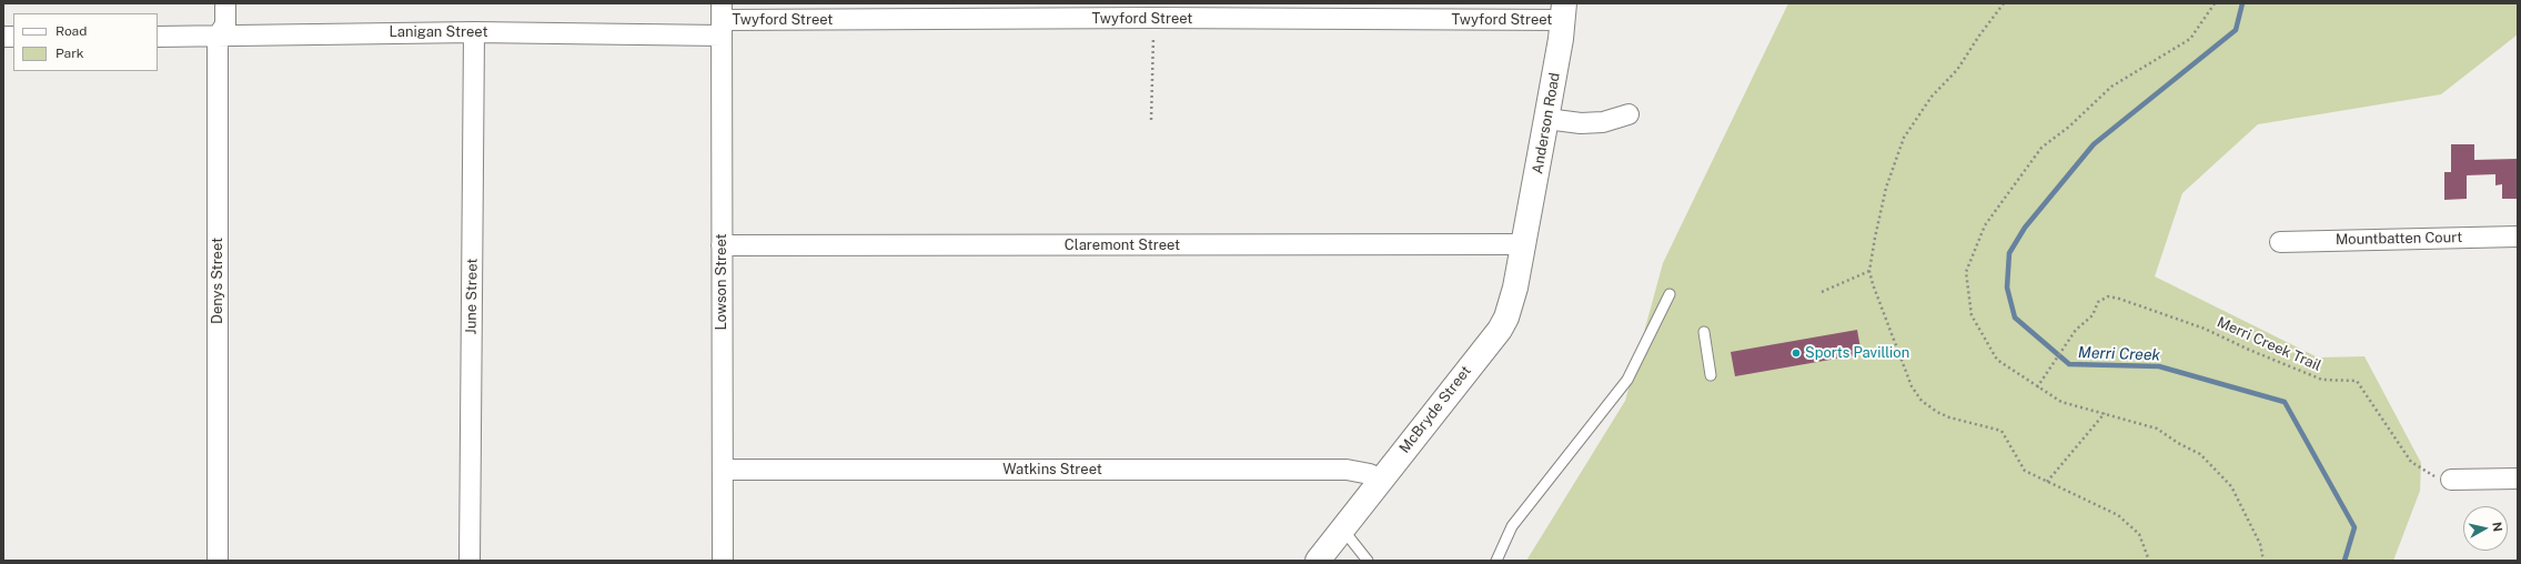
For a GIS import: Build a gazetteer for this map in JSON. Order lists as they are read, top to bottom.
{
  "streets": {
    "street": [
      "Twyford Street",
      "Lanigan Street",
      "Anderson Road",
      "Mountbatten Court",
      "Claremont Street",
      "Denys Street",
      "Lowson Street",
      "June Street",
      "McBryde Street",
      "Watkins Street"
    ],
    "path": ["Merri Creek Trail"]
  },
  "crossings": [
    ["Twyford Street", "Lanigan Street"],
    ["Twyford Street", "Anderson Road"],
    ["Twyford Street", "Lowson Street"],
    ["Lanigan Street", "Denys Street"],
    ["Lanigan Street", "Lowson Street"],
    ["Lanigan Street", "June Street"],
    ["Anderson Road", "Claremont Street"],
    ["Anderson Road", "McBryde Street"],
    ["Claremont Street", "Lowson Street"],
    ["Claremont Street", "McBryde Street"],
    ["Lowson Street", "Watkins Street"],
    ["McBryde Street", "Watkins Street"]
  ],
  "water": ["Merri Creek"],
  "places": ["Sports Pavillion"],
  "legend": ["Road", "Park"],
  "north": "right"
}
